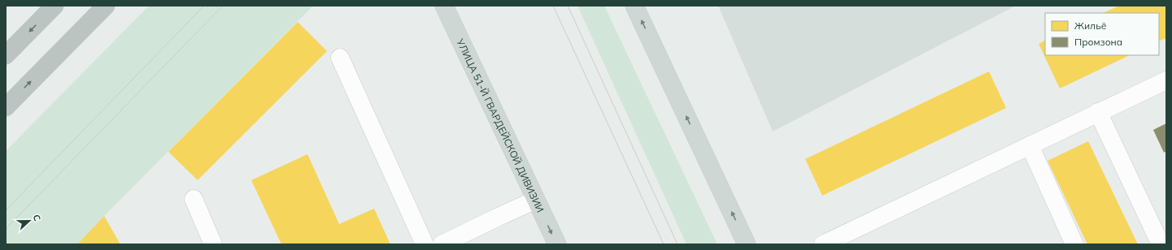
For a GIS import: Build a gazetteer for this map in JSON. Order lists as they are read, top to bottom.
{
  "streets": {
    "main road": ["УЛИЦА 51-Й ГВАРДЕЙСКОЙ ДИВИЗИИ"]
  },
  "legend": ["Жильё", "Промзона"],
  "north": "right"
}
